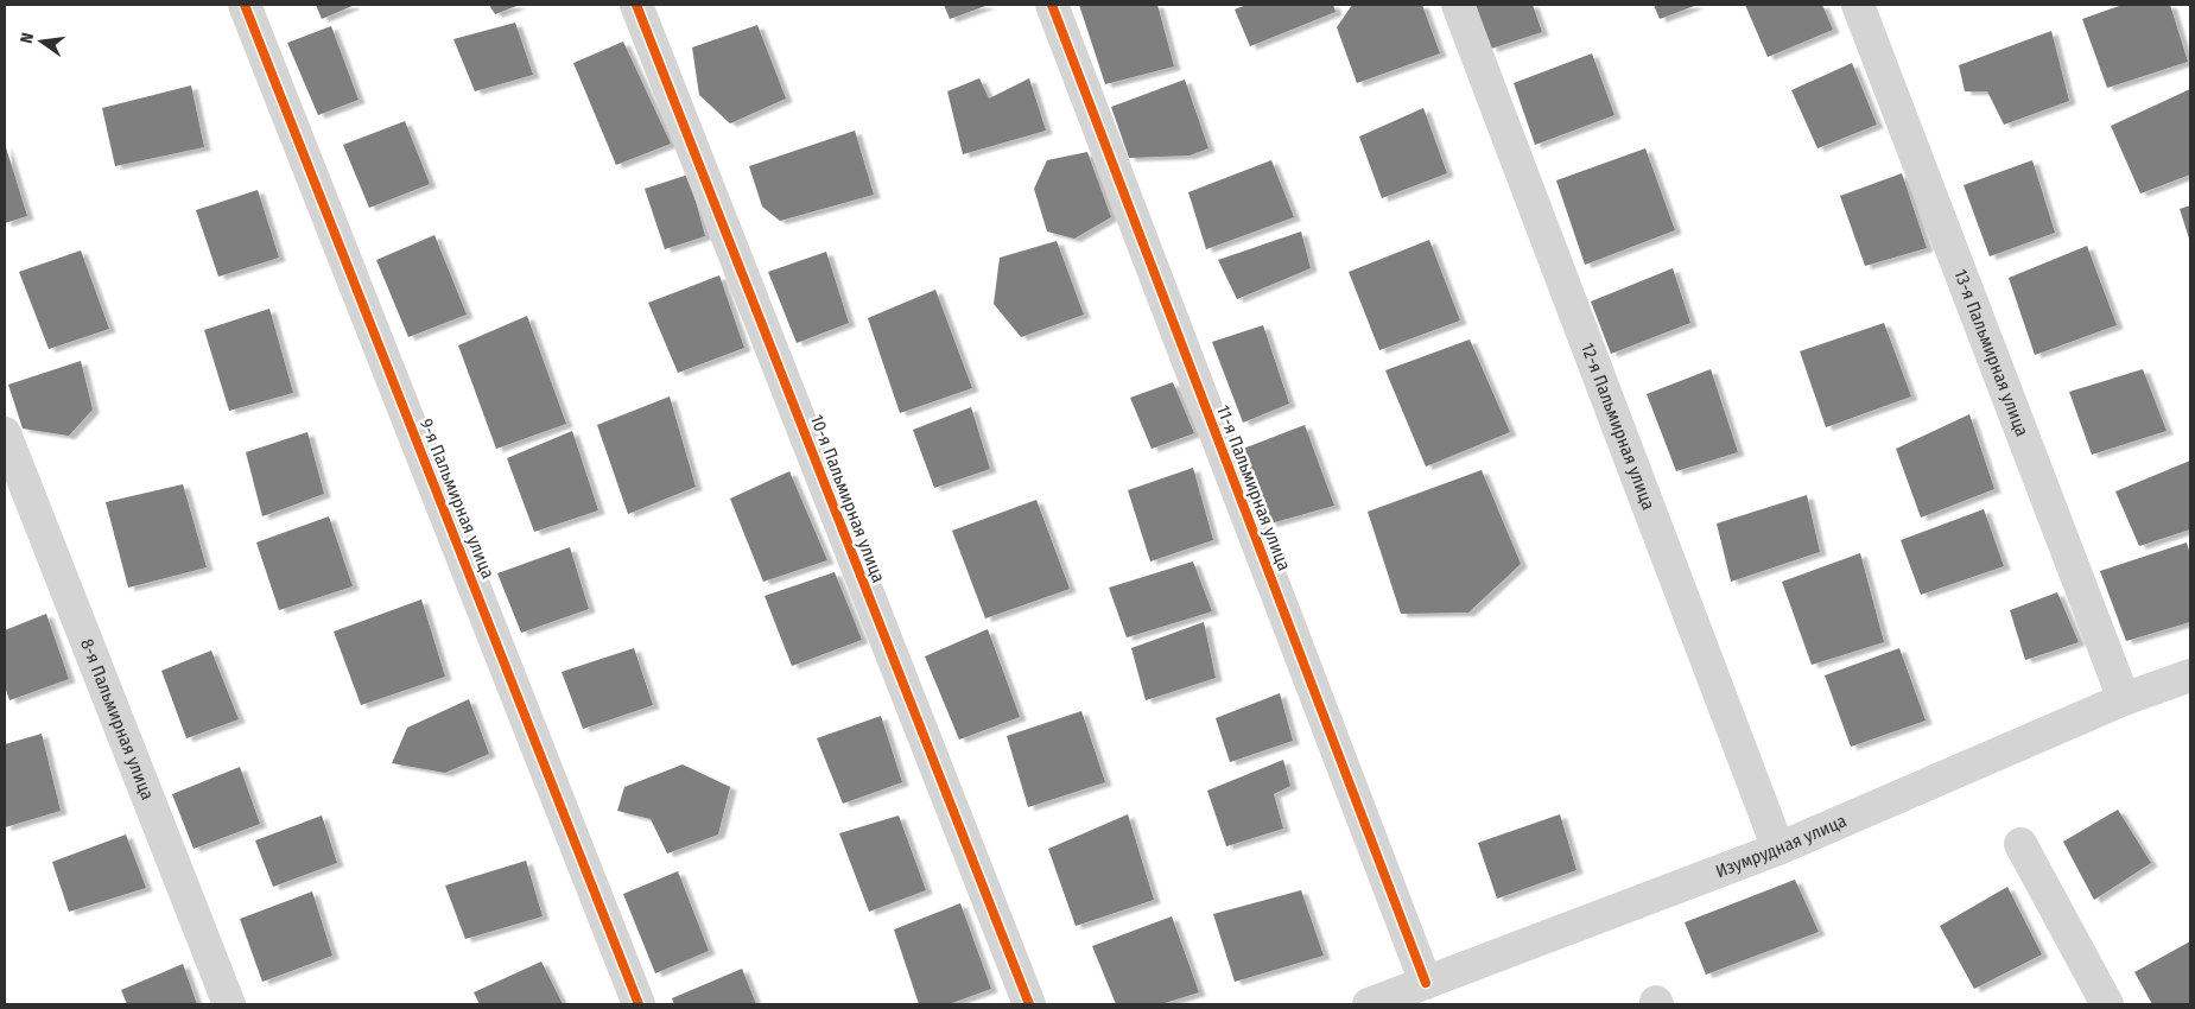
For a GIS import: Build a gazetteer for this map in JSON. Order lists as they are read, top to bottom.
{
  "streets": {
    "street": [
      "13-я Пальмирная улица",
      "12-я Пальмирная улица",
      "11-я Пальмирная улица",
      "9-я Пальмирная улица",
      "10-я Пальмирная улица",
      "8-я Пальмирная улица",
      "Изумрудная улица"
    ]
  },
  "crossings": [
    ["13-я Пальмирная улица", "Изумрудная улица"],
    ["12-я Пальмирная улица", "Изумрудная улица"],
    ["11-я Пальмирная улица", "Изумрудная улица"]
  ],
  "north": "left"
}
